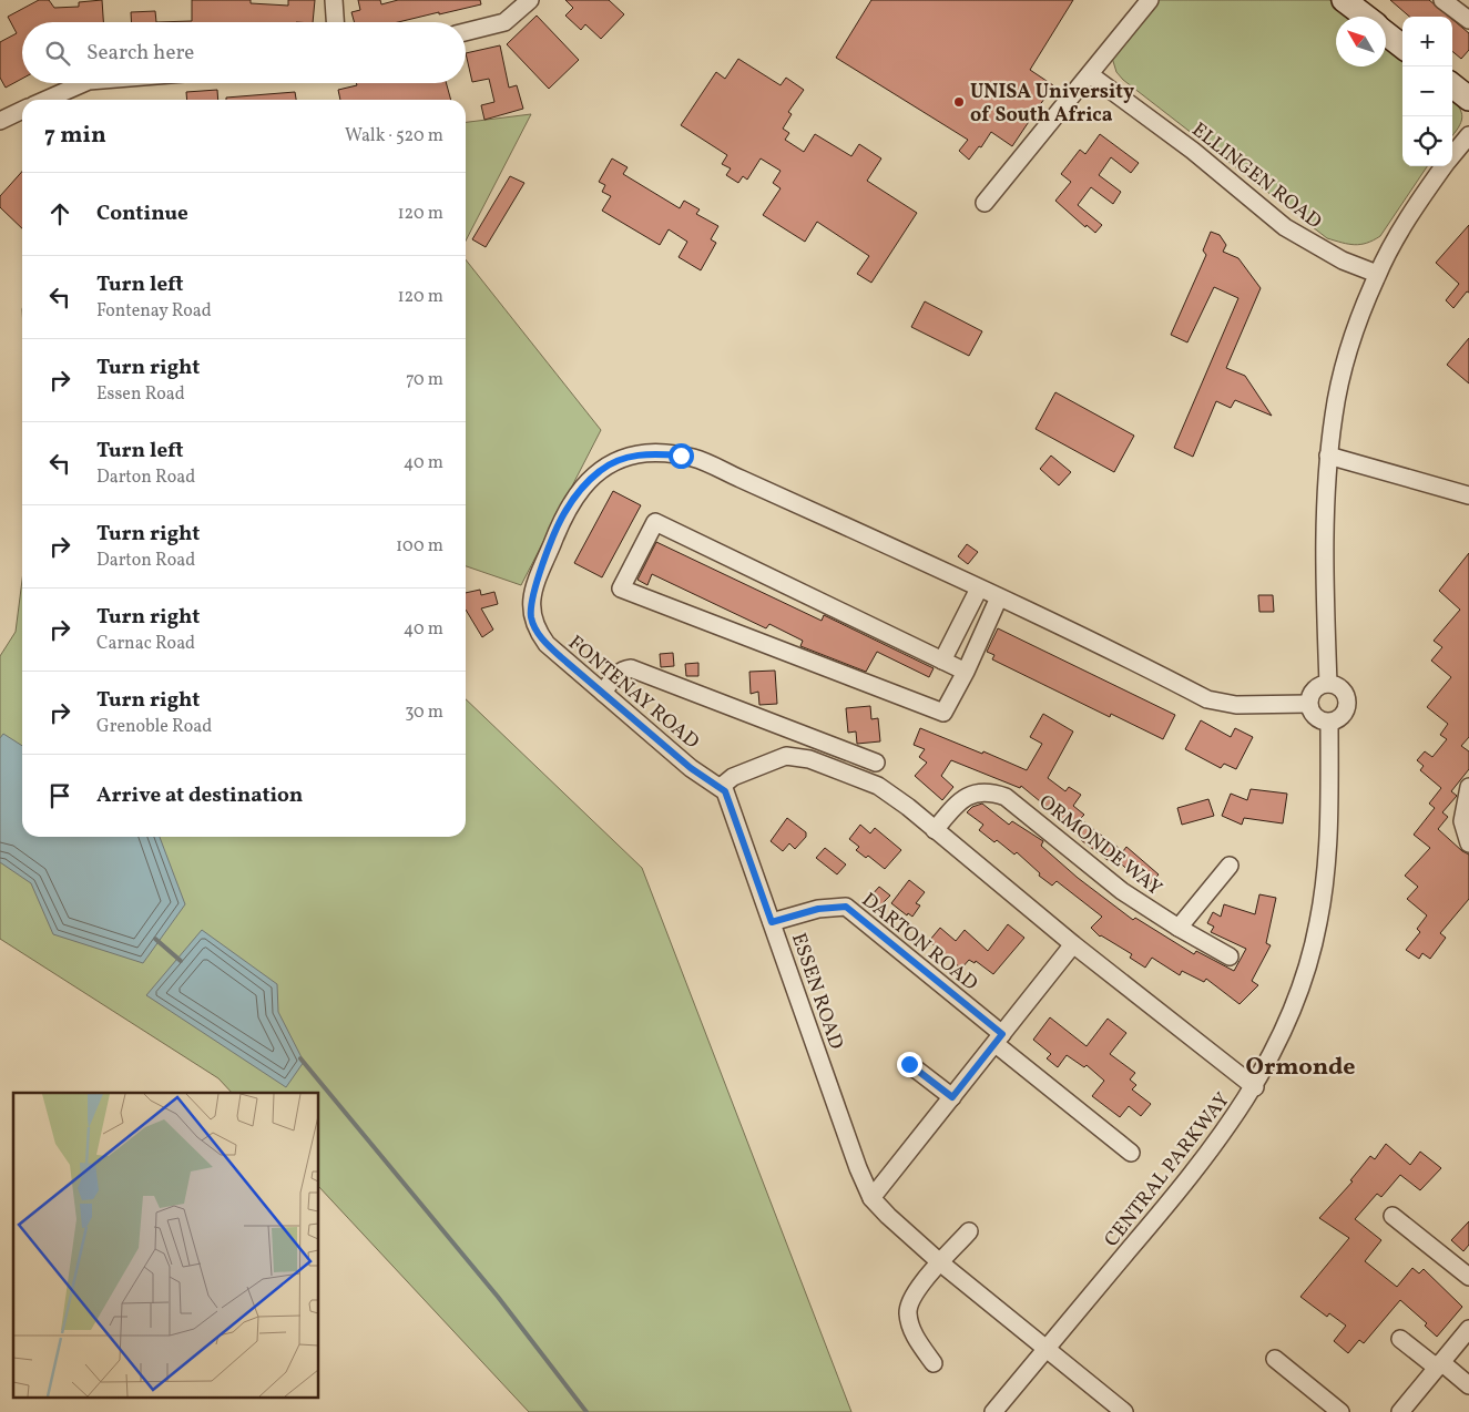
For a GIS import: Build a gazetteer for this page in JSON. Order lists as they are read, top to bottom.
{
  "streets": {
    "street": [
      "ELLINGEN ROAD",
      "FONTENAY ROAD",
      "ORMONDE WAY",
      "DARTON ROAD",
      "ESSEN ROAD",
      "CENTRAL PARKWAY"
    ]
  },
  "crossings": [
    ["FONTENAY ROAD", "ESSEN ROAD"],
    ["DARTON ROAD", "ESSEN ROAD"],
    ["ESSEN ROAD", "CENTRAL PARKWAY"]
  ],
  "districts": ["Ormonde"],
  "places": ["UNISA University of South Africa"],
  "north": "top left",
  "page": {
    "map_buttons": ["+", "−"],
    "search": "Search here",
    "heading": ["7 min", "Walk · 520 m"],
    "list": [
      ["Continue", "120 m"],
      ["Turn left", "Fontenay Road", "120 m"],
      ["Turn right", "Essen Road", "70 m"],
      ["Turn left", "Darton Road", "40 m"],
      ["Turn right", "Darton Road", "100 m"],
      ["Turn right", "Carnac Road", "40 m"],
      ["Turn right", "Grenoble Road", "30 m"],
      "Arrive at destination"
    ]
  }
}
